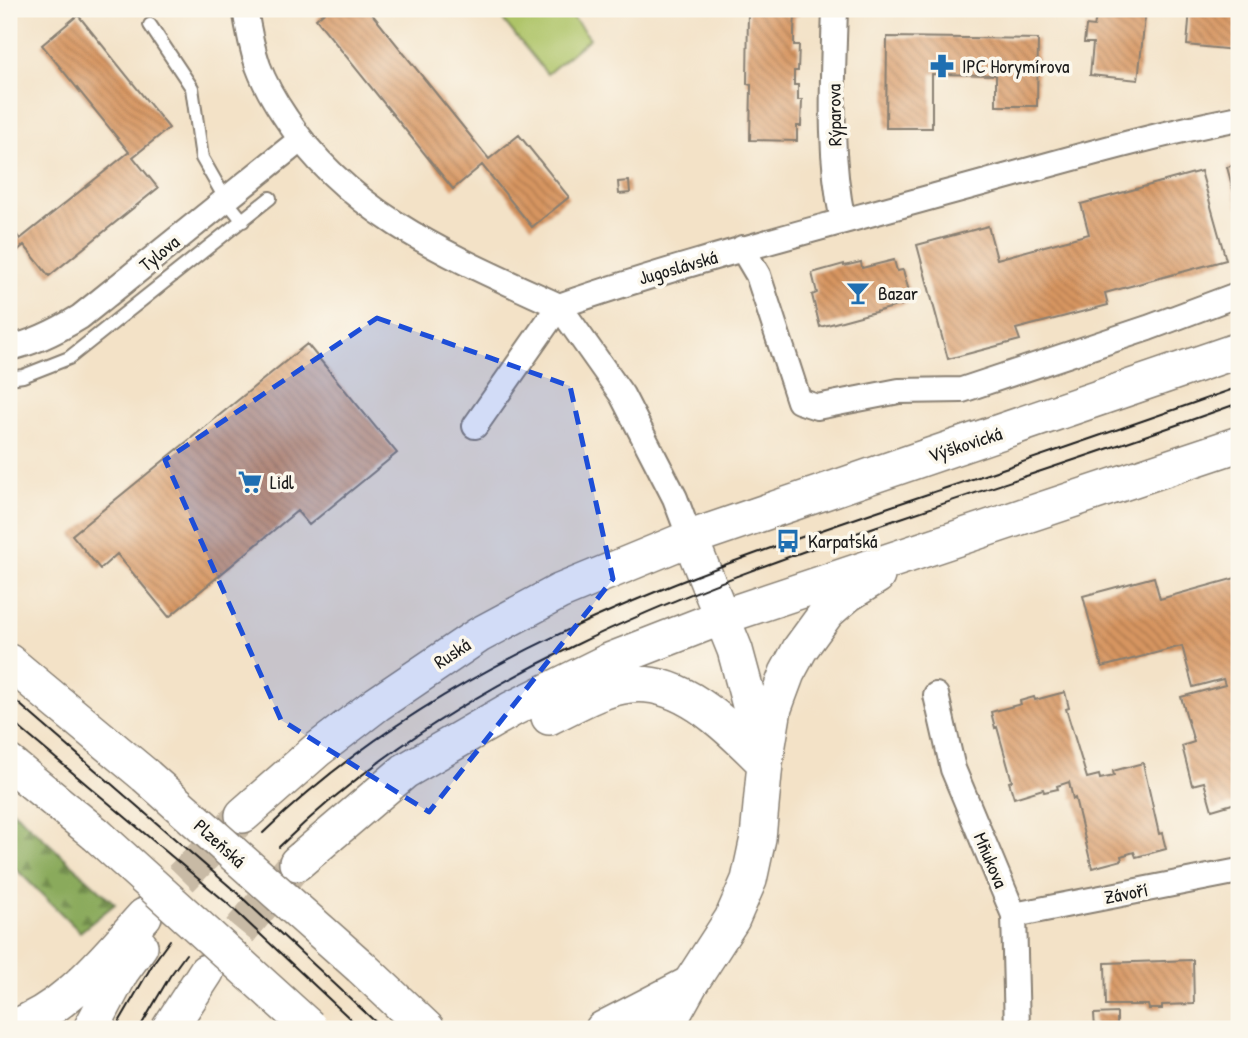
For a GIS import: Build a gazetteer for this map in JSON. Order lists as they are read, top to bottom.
{
  "streets": {
    "main road": ["Výškovická", "Ruská", "Plzeňská"],
    "street": [
      "Rýparova",
      "Tylova",
      "Jugoslávská",
      "Mňukova",
      "Závoří"
    ]
  },
  "crossings": [
    ["Rýparova", "Jugoslávská"],
    ["Výškovická", "Ruská"],
    ["Mňukova", "Závoří"]
  ],
  "places": {
    "pharmacy": ["IPC Horymírova"],
    "bar": ["Bazar"],
    "supermarket": ["Lidl"],
    "bus stop": ["Karpatská"]
  }
}
